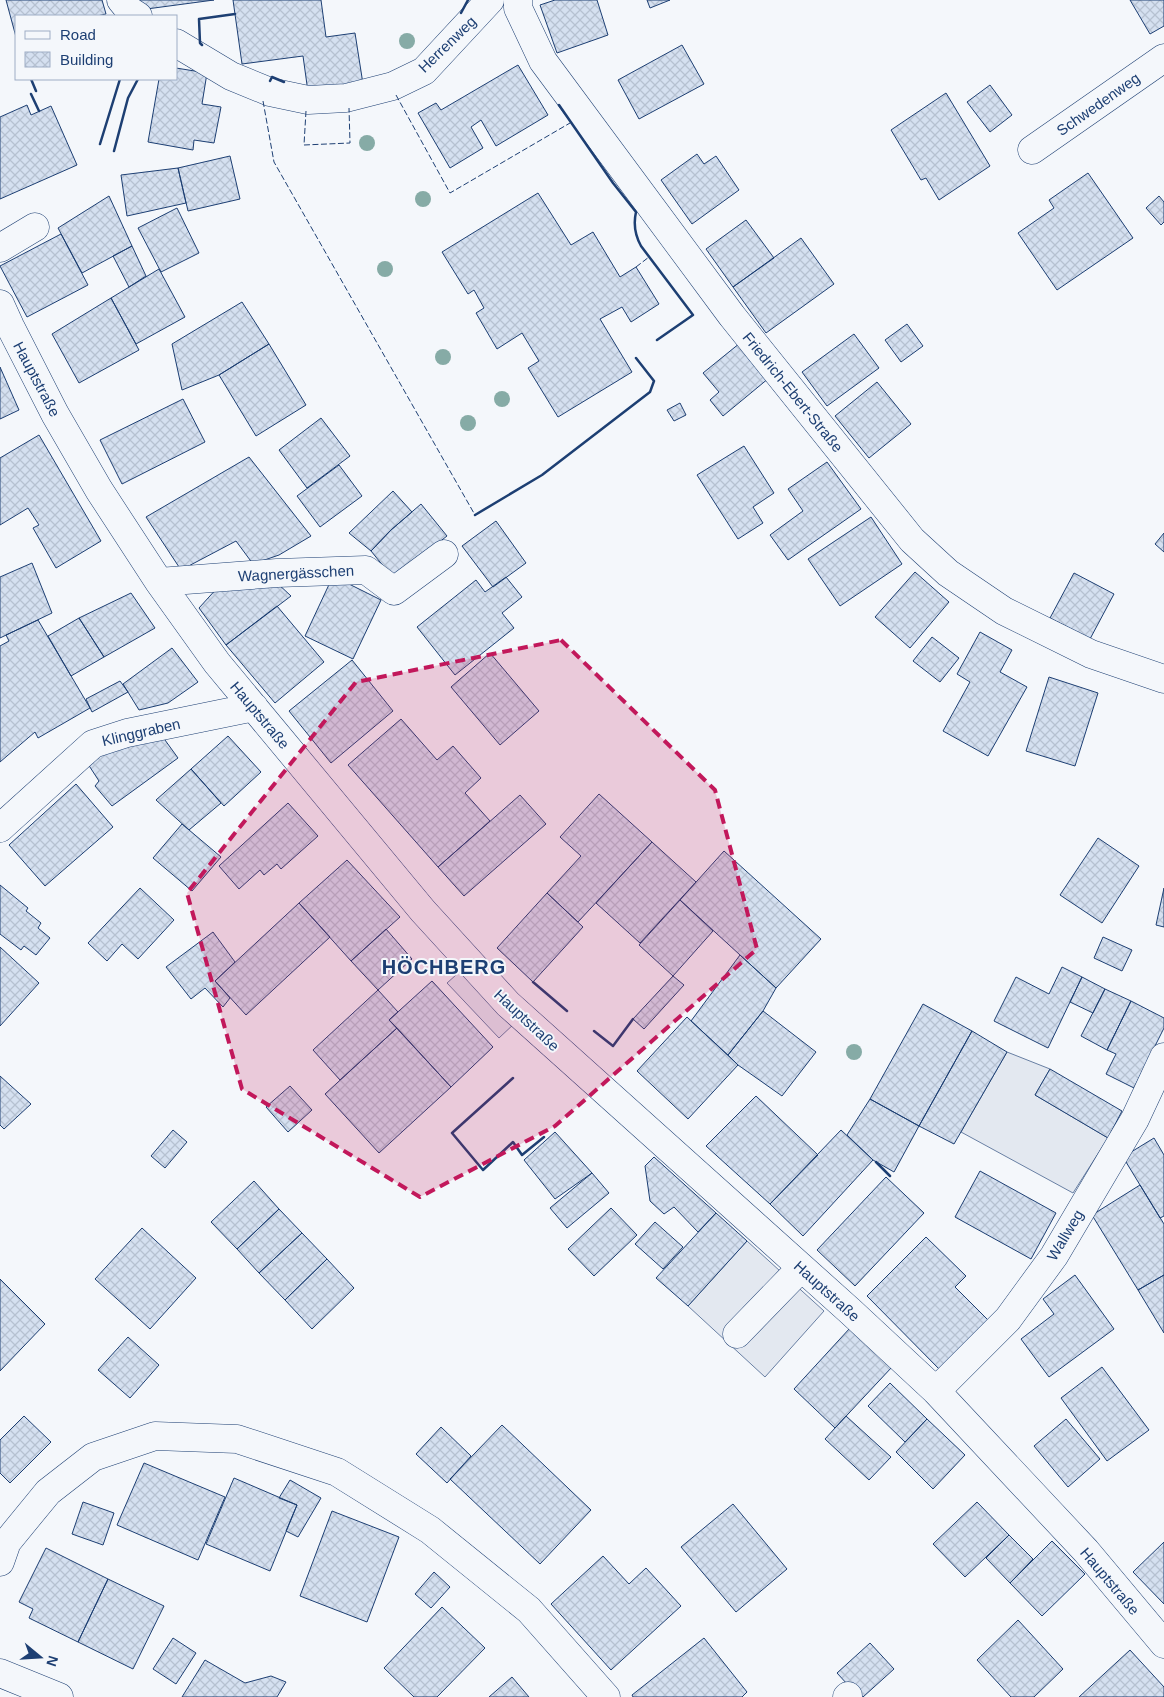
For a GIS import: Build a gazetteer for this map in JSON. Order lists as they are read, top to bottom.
{
  "streets": {
    "street": [
      "Herrenweg",
      "Schwedenweg",
      "Hauptstraße",
      "Friedrich-Ebert-Straße",
      "Wagnergässchen",
      "Klinggraben",
      "Wallweg"
    ]
  },
  "crossings": [
    ["Hauptstraße", "Wagnergässchen"],
    ["Hauptstraße", "Klinggraben"],
    ["Hauptstraße", "Wallweg"]
  ],
  "districts": ["HÖCHBERG"],
  "legend": ["Road", "Building"],
  "north": "right"
}
